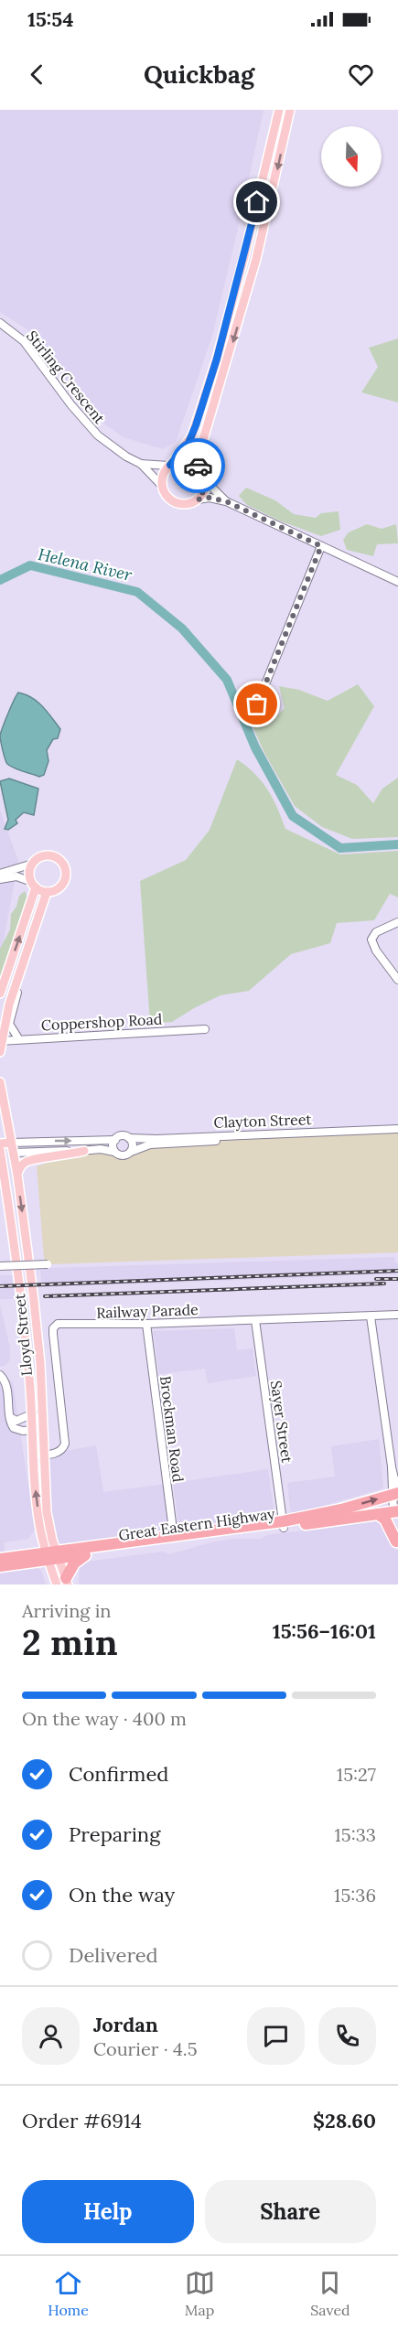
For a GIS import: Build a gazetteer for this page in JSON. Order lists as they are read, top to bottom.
{
  "streets": {
    "highway": ["Great Eastern Highway"],
    "main road": ["Lloyd Street"],
    "street": [
      "Stirling Crescent",
      "Coppershop Road",
      "Clayton Street",
      "Railway Parade",
      "Sayer Street",
      "Brockman Road"
    ]
  },
  "crossings": [
    ["Railway Parade", "Lloyd Street"],
    ["Railway Parade", "Sayer Street"],
    ["Railway Parade", "Brockman Road"],
    ["Lloyd Street", "Great Eastern Highway"],
    ["Sayer Street", "Great Eastern Highway"],
    ["Brockman Road", "Great Eastern Highway"]
  ],
  "water": ["Helena River"],
  "north": "bottom",
  "page": {
    "status": "15:54",
    "header": "Quickbag",
    "heading": ["2 min", "Arriving in", "15:56–16:01"],
    "panel": [
      "Jordan",
      "Courier · 4.5",
      "Order #6914",
      "$28.60"
    ],
    "bar": "On the way · 400 m",
    "list": [
      ["Confirmed", "15:27"],
      ["Preparing", "15:33"],
      ["On the way", "15:36"],
      "Delivered"
    ],
    "buttons": ["Help", "Share"],
    "tabs": ["Home", "Map", "Saved"]
  }
}
